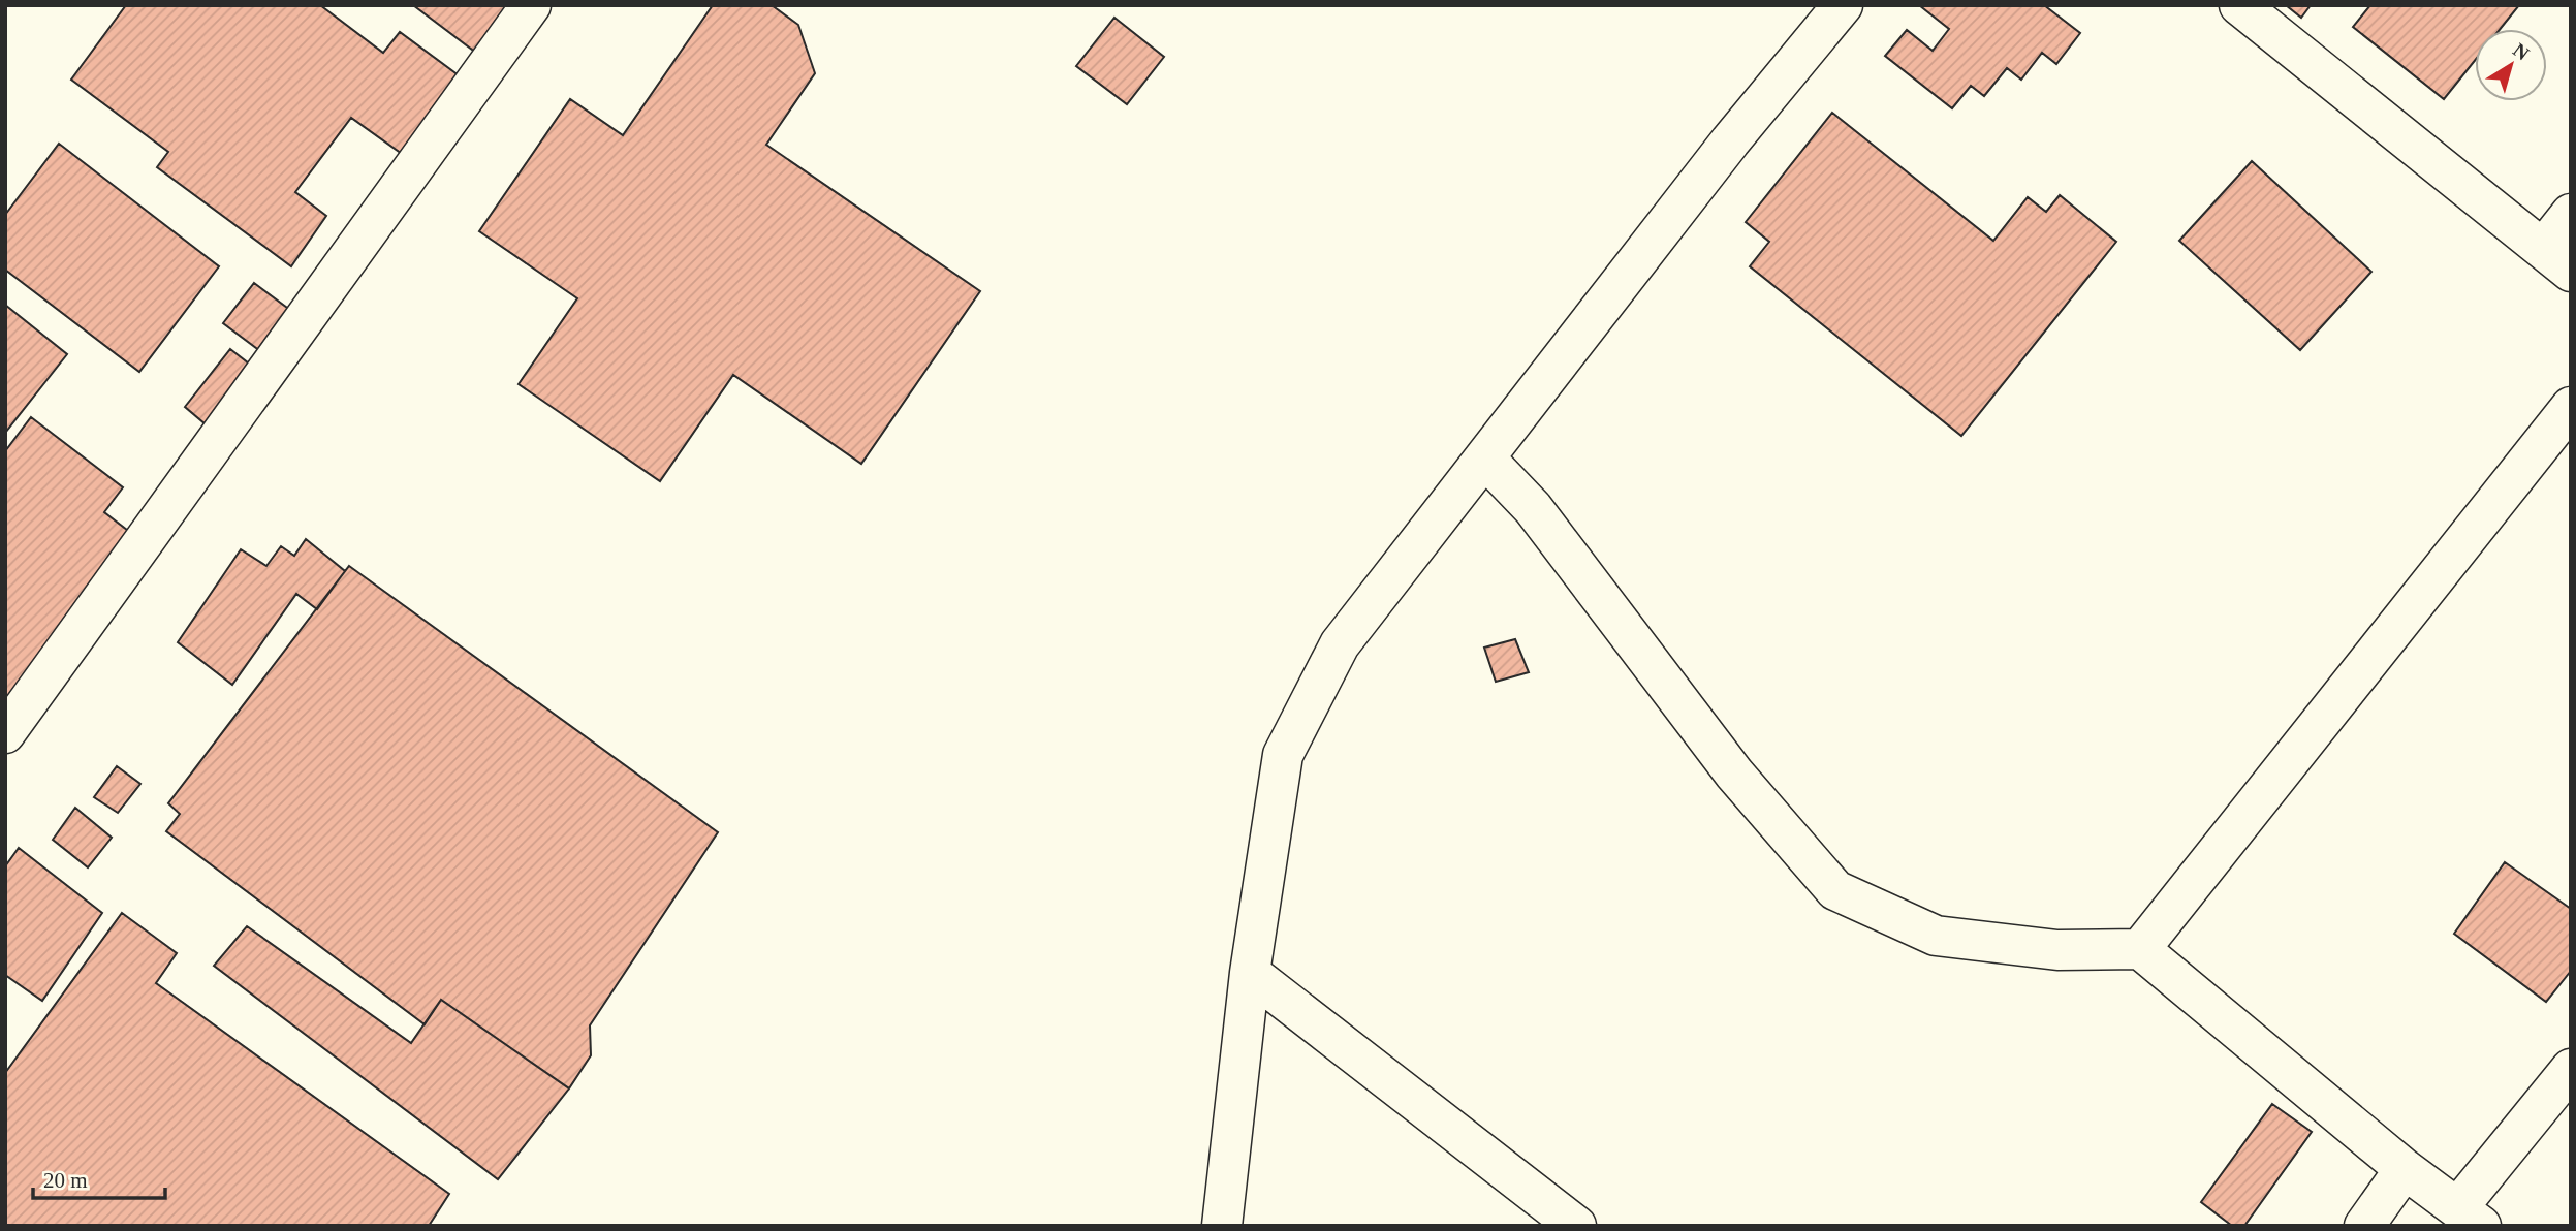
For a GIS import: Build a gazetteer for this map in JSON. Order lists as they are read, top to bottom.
{
  "scale_bar": "20 m",
  "north": "top right"
}
